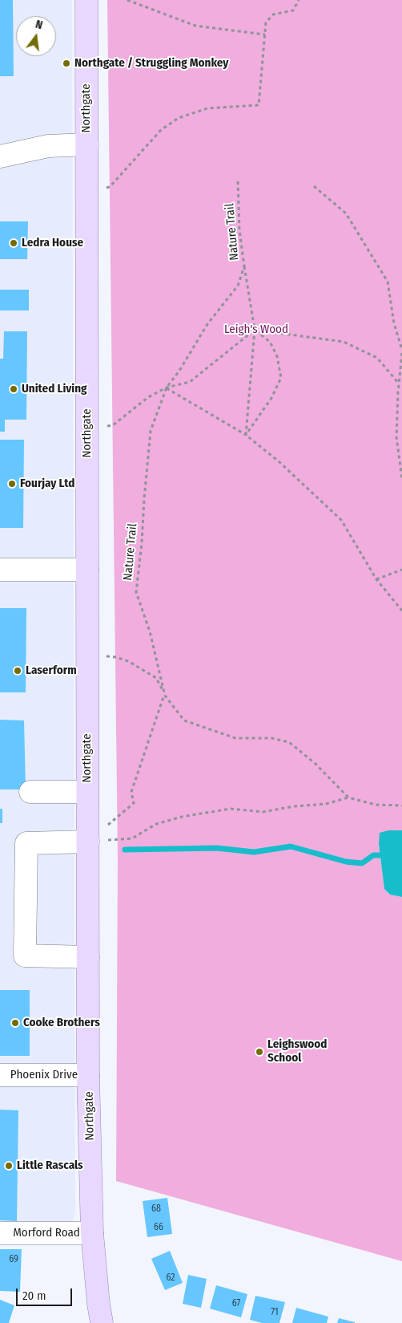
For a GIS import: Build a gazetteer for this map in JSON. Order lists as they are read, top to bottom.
{
  "streets": {
    "main road": ["Northgate"],
    "street": ["Phoenix Drive", "Morford Road"],
    "path": ["Nature Trail"]
  },
  "crossings": [
    ["Northgate", "Phoenix Drive"],
    ["Northgate", "Morford Road"]
  ],
  "parks": ["Leigh's Wood"],
  "places": [
    "Northgate / Struggling Monkey",
    "Ledra House",
    "United Living",
    "Fourjay Ltd",
    "Laserform",
    "Cooke Brothers",
    "Leighswood School",
    "Little Rascals"
  ],
  "house_numbers": [
    "68",
    "66",
    "69",
    "62",
    "67",
    "71"
  ],
  "scale_bar": "20 m",
  "north": "top"
}
